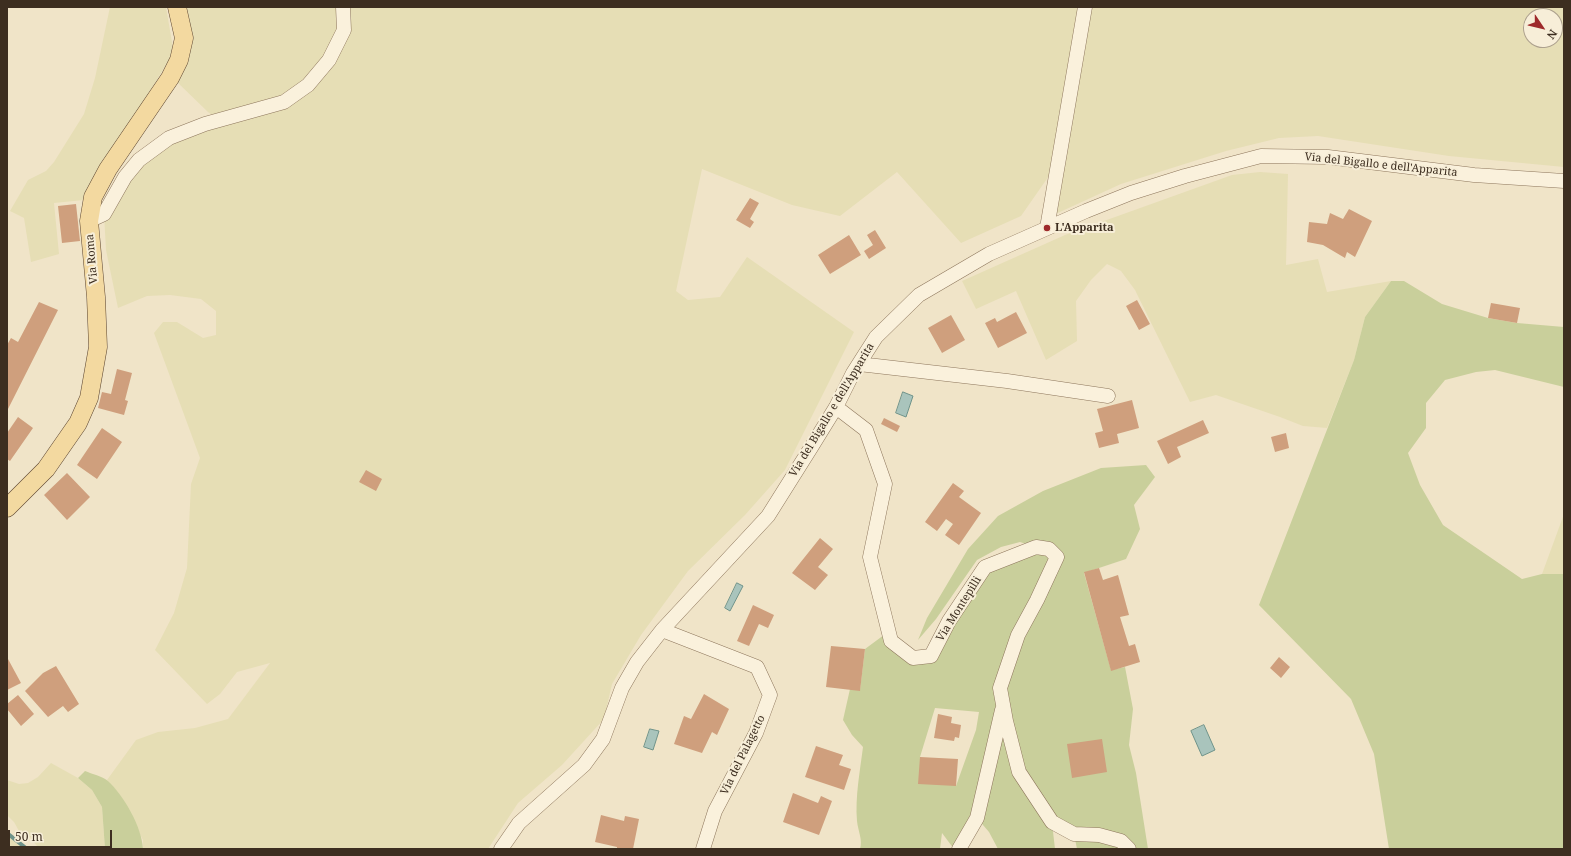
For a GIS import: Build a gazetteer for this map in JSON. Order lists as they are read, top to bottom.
{
  "streets": {
    "main road": ["Via Roma"],
    "street": ["Via del Bigallo e dell'Apparita", "Via Montepilli", "Via del Palagetto"]
  },
  "crossings": [
    ["Via del Bigallo e dell'Apparita", "Via Montepilli"],
    ["Via del Bigallo e dell'Apparita", "Via del Palagetto"]
  ],
  "places": ["L'Apparita"],
  "scale_bar": "50 m",
  "north": "bottom right"
}
